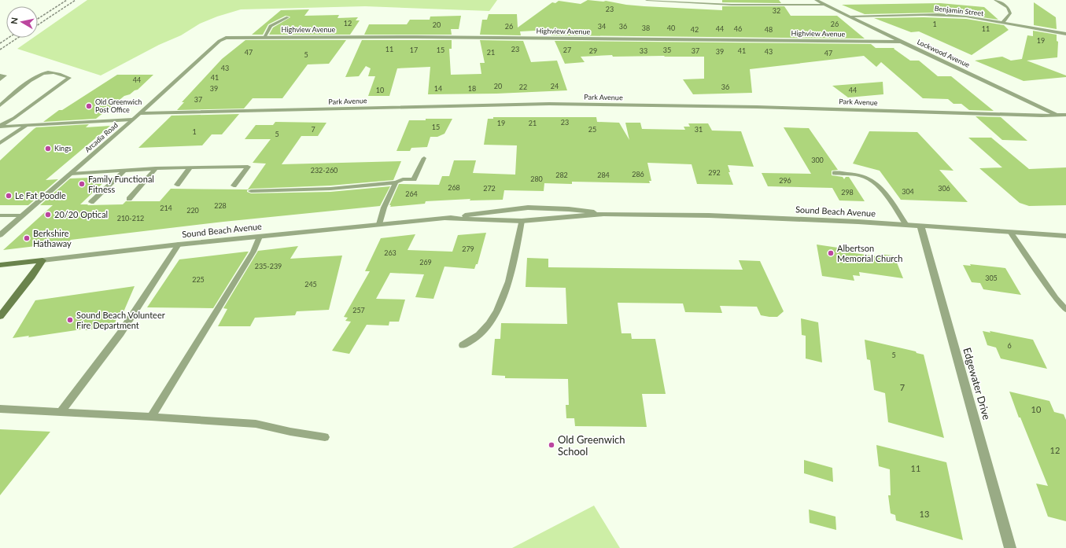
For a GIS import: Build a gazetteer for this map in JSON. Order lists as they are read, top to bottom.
{
  "streets": {
    "street": [
      "Benjamin Street",
      "Highview Avenue",
      "Lockwood Avenue",
      "Park Avenue",
      "Arcadia Road",
      "Sound Beach Avenue",
      "Edgewater Drive"
    ]
  },
  "crossings": [
    ["Benjamin Street", "Lockwood Avenue"],
    ["Highview Avenue", "Lockwood Avenue"],
    ["Highview Avenue", "Arcadia Road"],
    ["Lockwood Avenue", "Park Avenue"],
    ["Park Avenue", "Arcadia Road"],
    ["Sound Beach Avenue", "Edgewater Drive"]
  ],
  "places": [
    "Old Greenwich Post Office",
    "Kings",
    "Family Functional Fitness",
    "Le Fat Poodle",
    "20/20 Optical",
    "Berkshire Hathaway",
    "Albertson Memorial Church",
    "Sound Beach Volunteer Fire Department",
    "Old Greenwich School"
  ],
  "house_numbers": [
    "23",
    "32",
    "12",
    "26",
    "1",
    "20",
    "26",
    "34",
    "36",
    "38",
    "40",
    "44",
    "46",
    "11",
    "42",
    "48",
    "19",
    "11",
    "23",
    "17",
    "15",
    "27",
    "35",
    "29",
    "33",
    "37",
    "41",
    "39",
    "43",
    "47",
    "21",
    "47",
    "5",
    "43",
    "41",
    "44",
    "20",
    "24",
    "22",
    "36",
    "39",
    "14",
    "18",
    "10",
    "44",
    "37",
    "23",
    "19",
    "21",
    "15",
    "7",
    "25",
    "31",
    "1",
    "5",
    "300",
    "232-260",
    "292",
    "286",
    "282",
    "284",
    "280",
    "296",
    "268",
    "272",
    "306",
    "304",
    "298",
    "264",
    "228",
    "214",
    "220",
    "210-212",
    "279",
    "263",
    "269",
    "235-239",
    "305",
    "225",
    "245",
    "257",
    "6",
    "5",
    "7",
    "10",
    "12",
    "11",
    "13"
  ],
  "north": "left"
}
